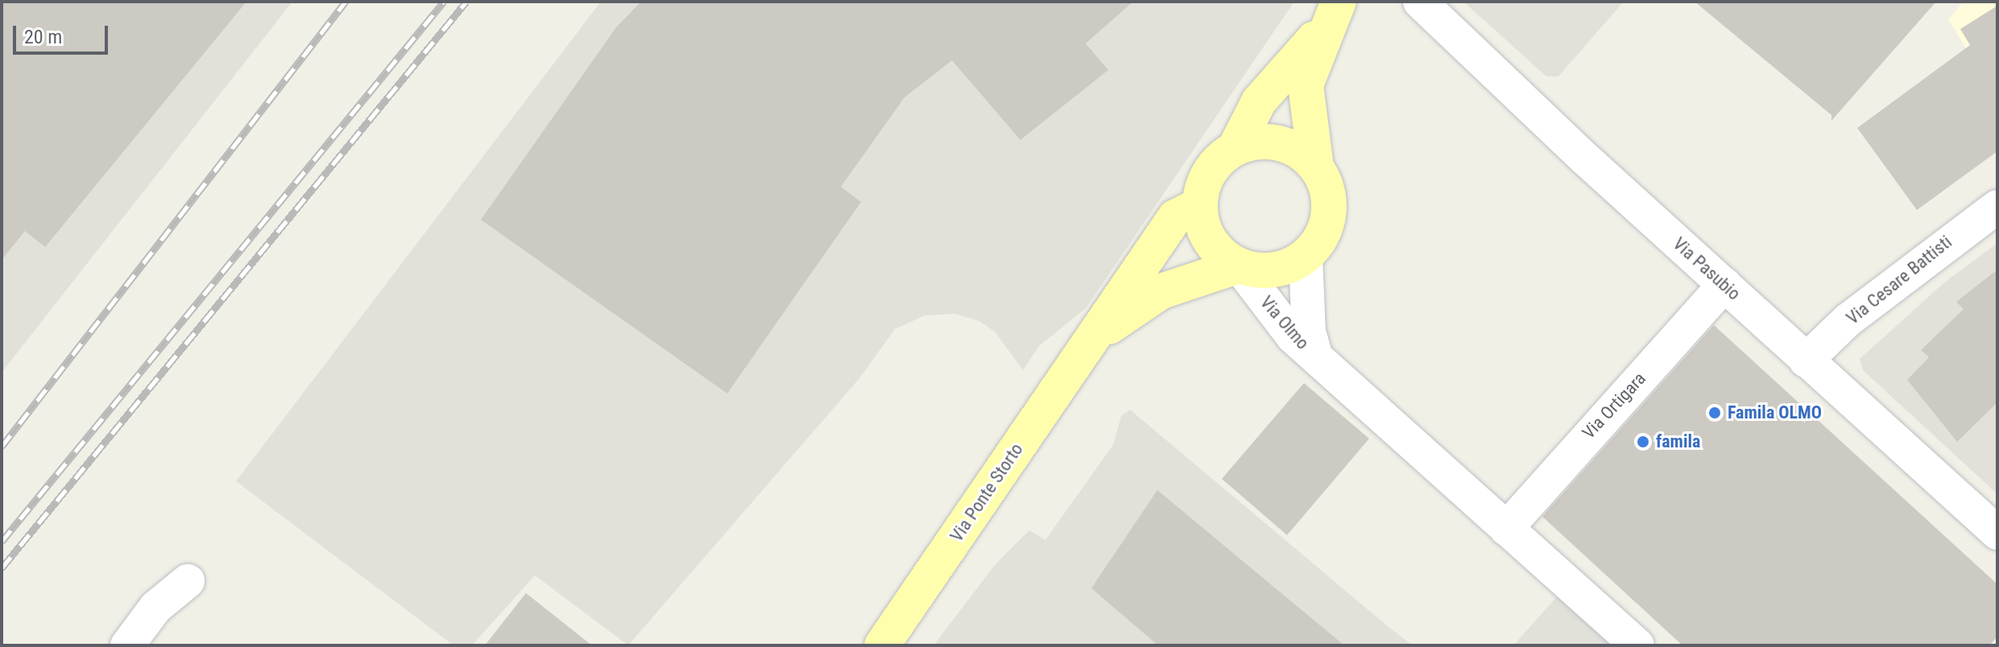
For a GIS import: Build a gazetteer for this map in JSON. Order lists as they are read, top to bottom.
{
  "streets": {
    "main road": ["Via Ponte Storto"],
    "street": [
      "Via Pasubio",
      "Via Cesare Battisti",
      "Via Olmo",
      "Via Ortigara"
    ]
  },
  "crossings": [
    ["Via Pasubio", "Via Cesare Battisti"],
    ["Via Pasubio", "Via Ortigara"],
    ["Via Olmo", "Via Ponte Storto"]
  ],
  "places": ["Famila OLMO", "famila"],
  "scale_bar": "20 m"
}
